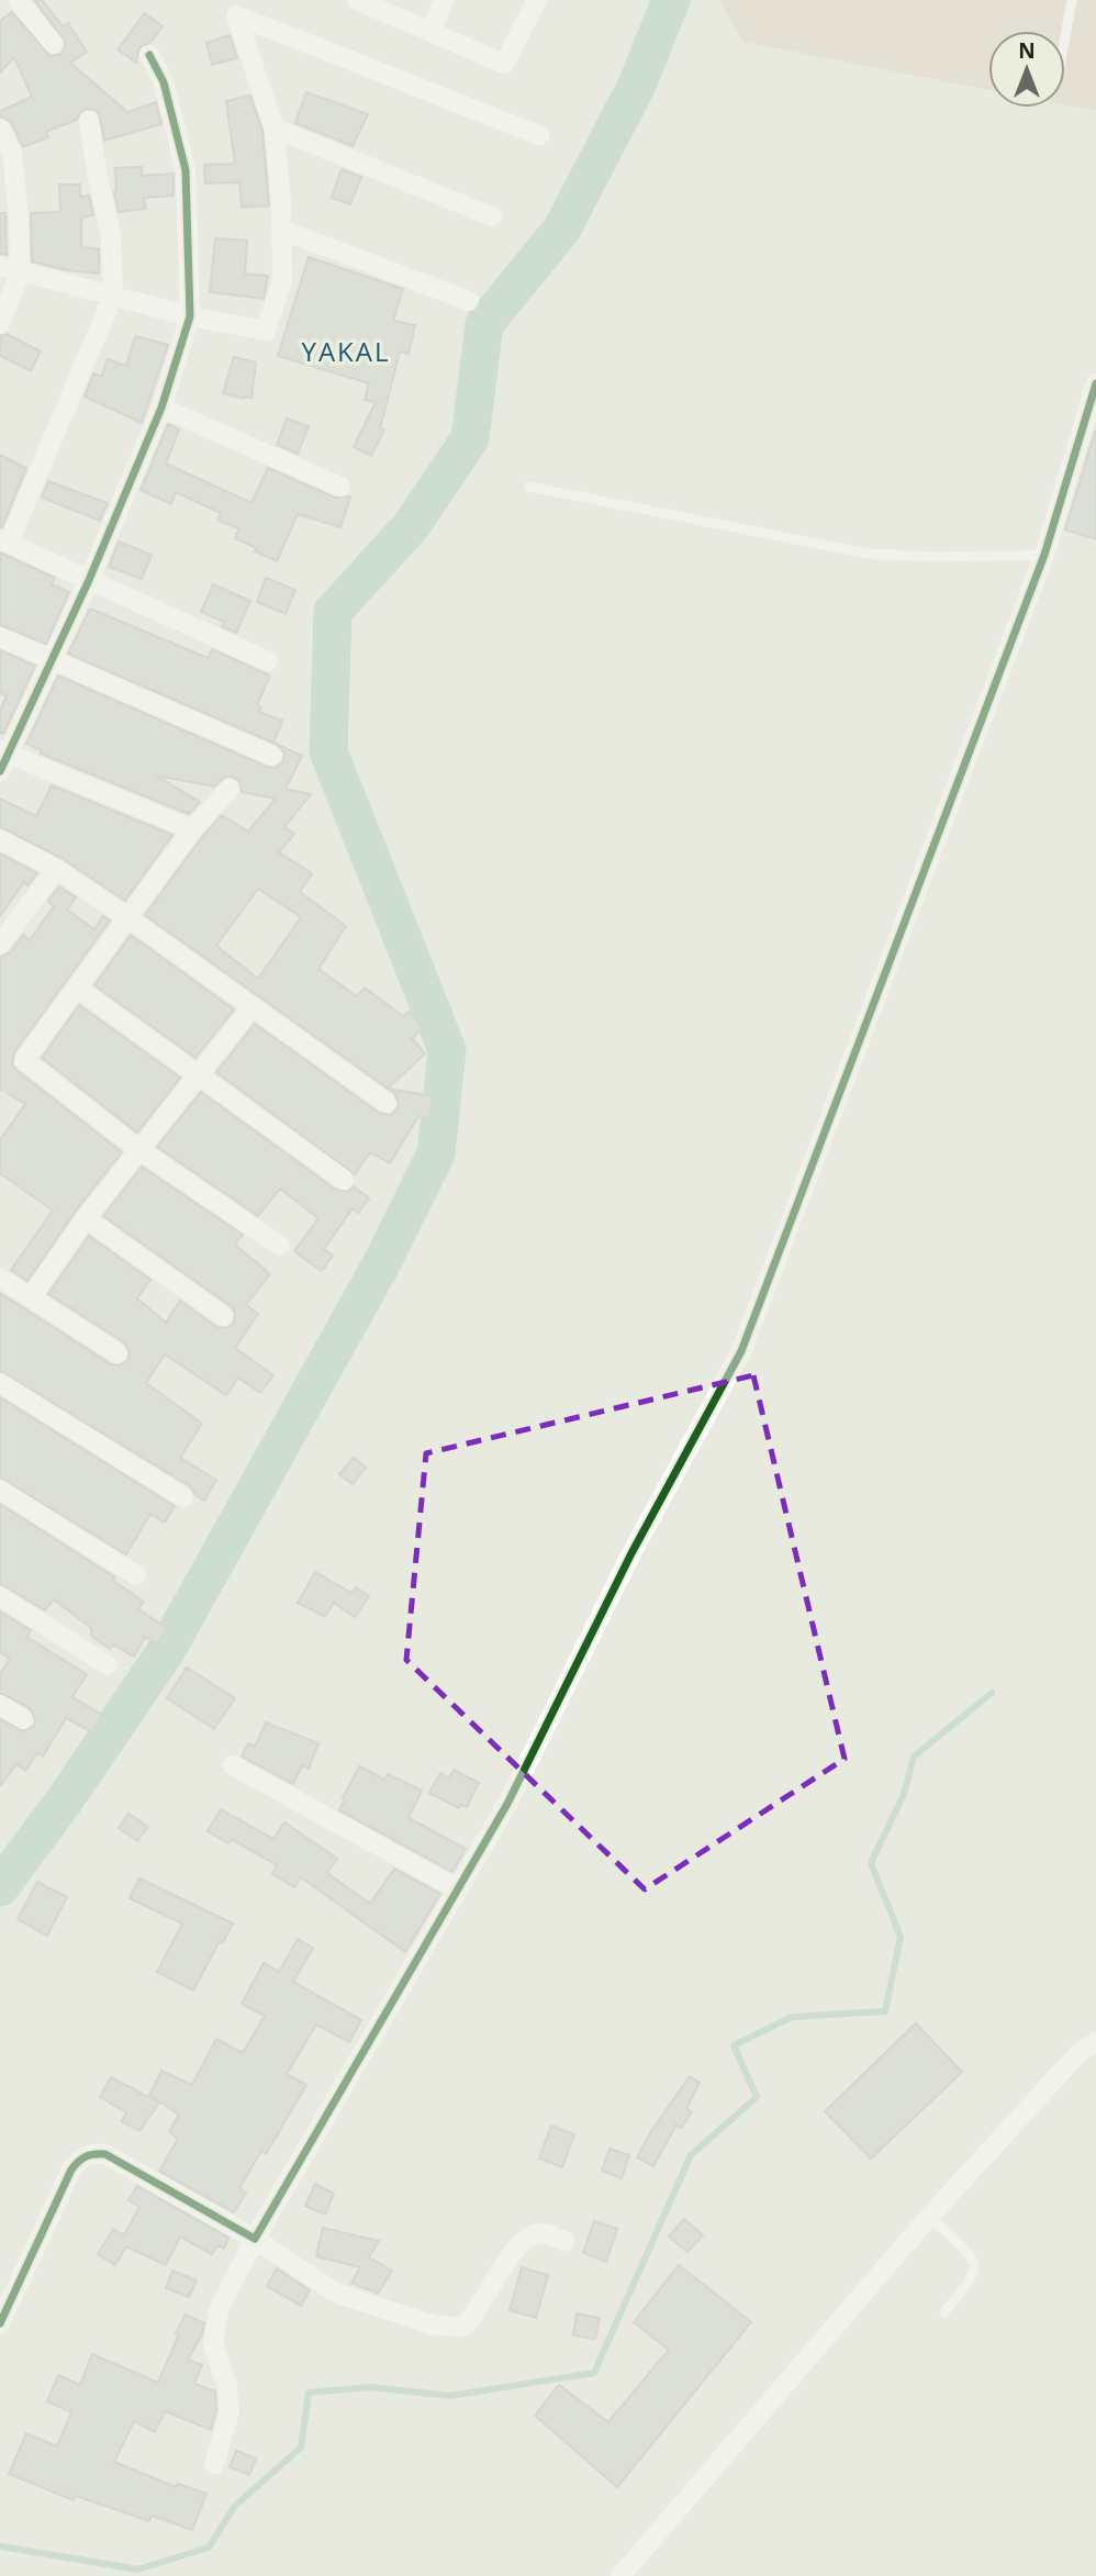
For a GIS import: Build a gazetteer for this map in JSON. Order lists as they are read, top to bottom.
{
  "districts": ["YAKAL"],
  "north": "top"
}
